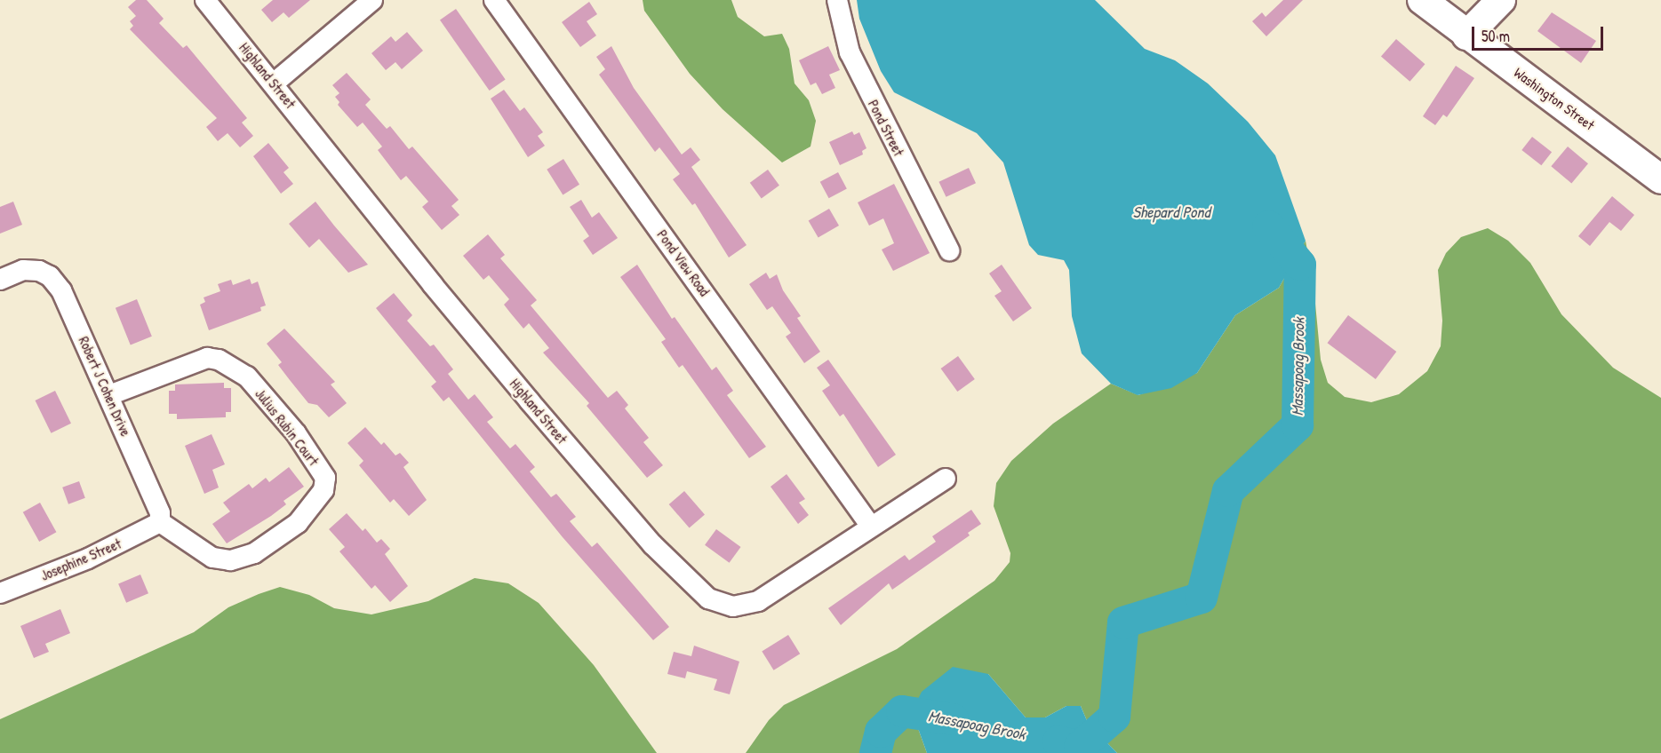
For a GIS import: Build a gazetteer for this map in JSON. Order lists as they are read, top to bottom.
{
  "streets": {
    "main road": ["Washington Street"],
    "street": [
      "Highland Street",
      "Pond Street",
      "Pond View Road",
      "Robert J Cohen Drive",
      "Julius Rubin Court",
      "Josephine Street"
    ]
  },
  "crossings": [
    ["Highland Street", "Pond View Road"],
    ["Robert J Cohen Drive", "Julius Rubin Court"],
    ["Robert J Cohen Drive", "Josephine Street"],
    ["Julius Rubin Court", "Josephine Street"]
  ],
  "water": ["Shepard Pond", "Massapoag Brook"],
  "scale_bar": "50 m"
}
